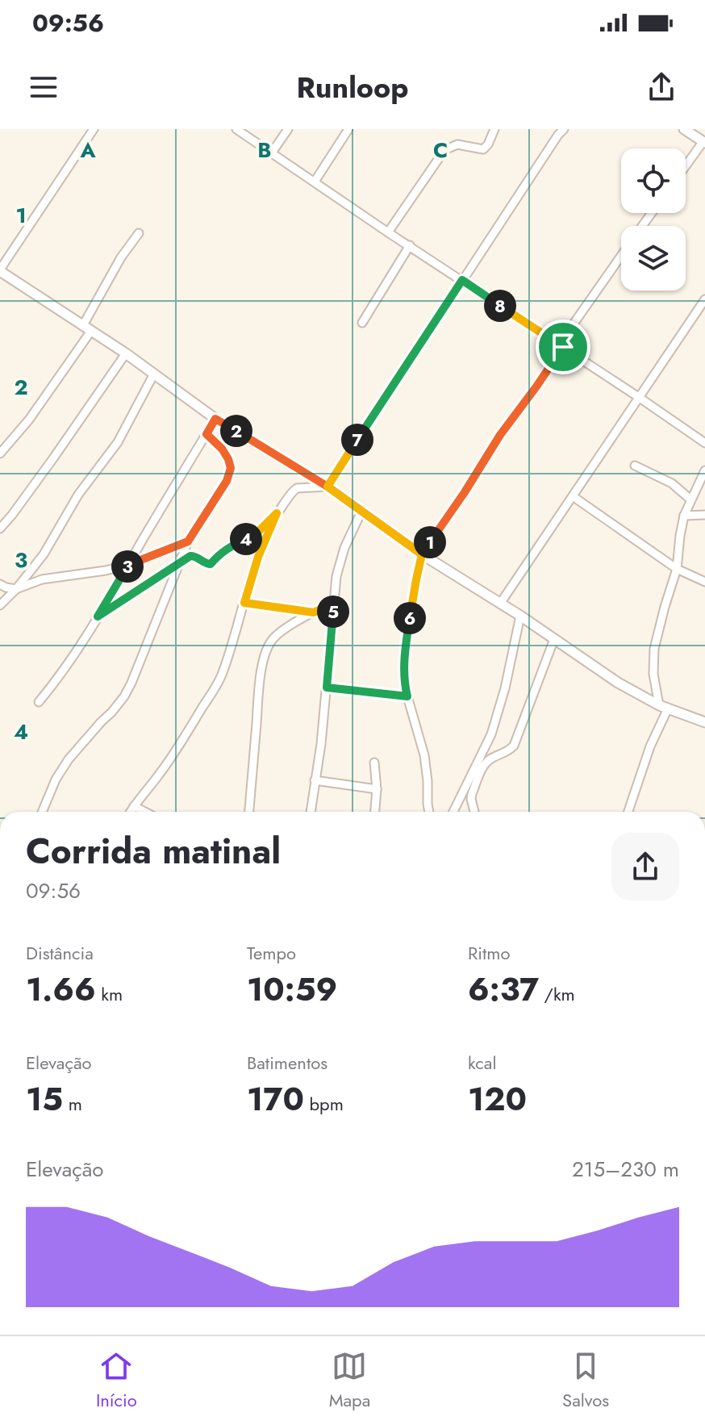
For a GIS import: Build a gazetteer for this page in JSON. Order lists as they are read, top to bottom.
{
  "page": {
    "status": "09:56",
    "header": "Runloop",
    "pins": [
      "8",
      "2",
      "7",
      "4",
      "1",
      "3",
      "5",
      "6"
    ],
    "heading": ["Corrida matinal", "09:56"],
    "stats": [
      ["Distância", "1.66 km"],
      ["Tempo", "10:59"],
      ["Ritmo", "6:37 /km"],
      ["Elevação", "15 m"],
      ["Batimentos", "170 bpm"],
      ["kcal", "120"]
    ],
    "chart": ["Elevação", "215–230 m"],
    "tabs": ["Início", "Mapa", "Salvos"]
  },
  "grid": {
    "columns": ["A", "B", "C"],
    "rows": [
      "1",
      "2",
      "3",
      "4"
    ]
  }
}
